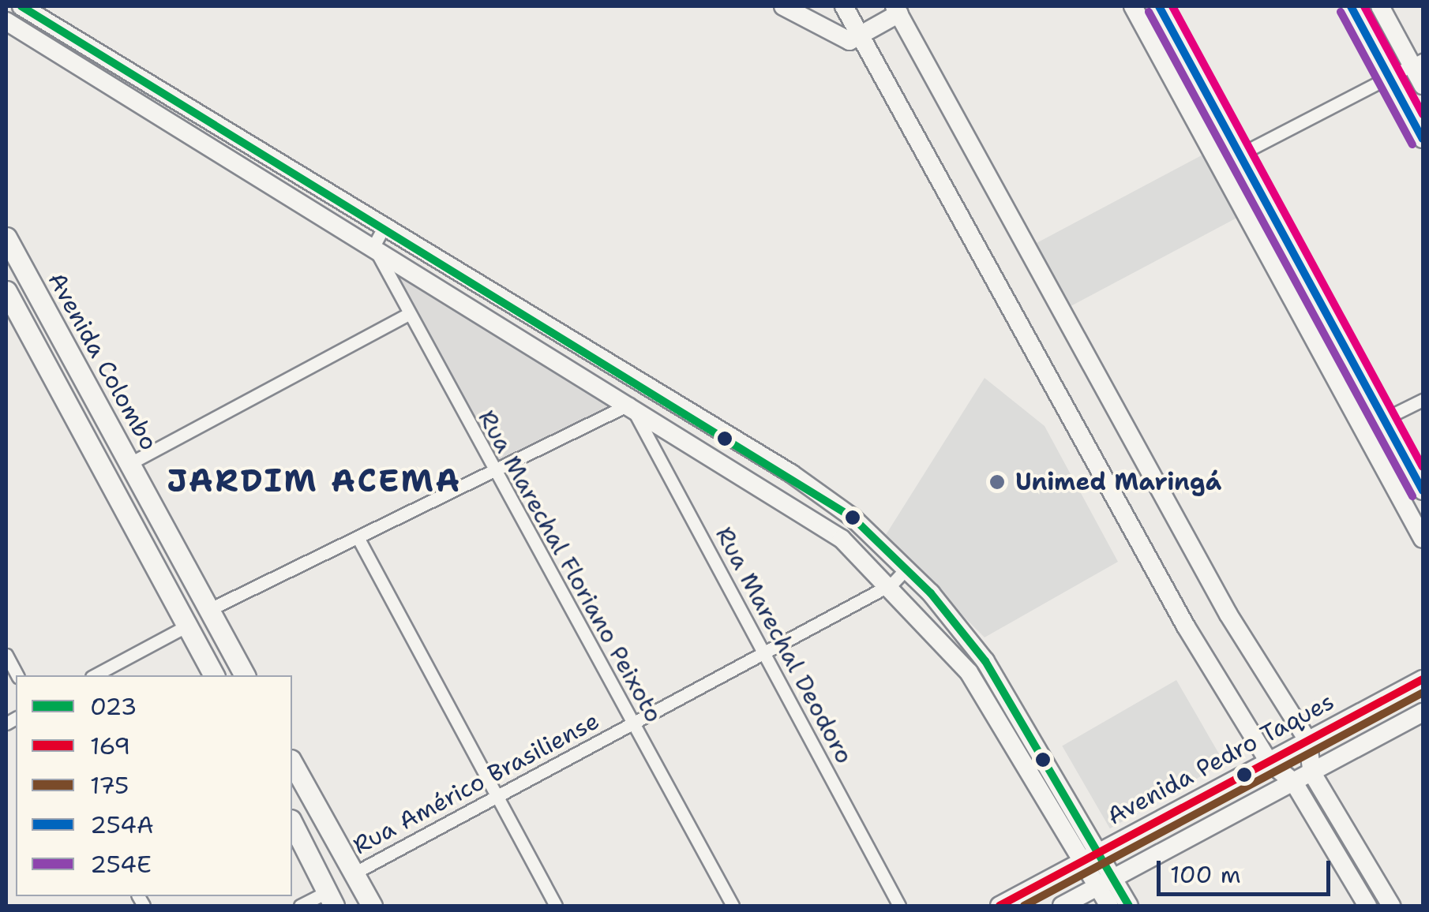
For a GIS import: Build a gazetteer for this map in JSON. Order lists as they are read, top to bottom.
{
  "streets": {
    "main road": ["Avenida Colombo", "Avenida Pedro Taques"],
    "street": ["Rua Marechal Floriano Peixoto", "Rua Marechal Deodoro", "Rua Américo Brasiliense"]
  },
  "crossings": [
    ["Rua Marechal Floriano Peixoto", "Rua Américo Brasiliense"],
    ["Rua Marechal Deodoro", "Rua Américo Brasiliense"]
  ],
  "districts": ["JARDIM ACEMA"],
  "places": ["Unimed Maringá"],
  "lines": [
    "transit line 023",
    "transit line 254A",
    "transit line 254E",
    "transit line 169",
    "transit line 175"
  ],
  "legend": [
    "023",
    "169",
    "175",
    "254A",
    "254E"
  ],
  "scale_bar": "100 m"
}
